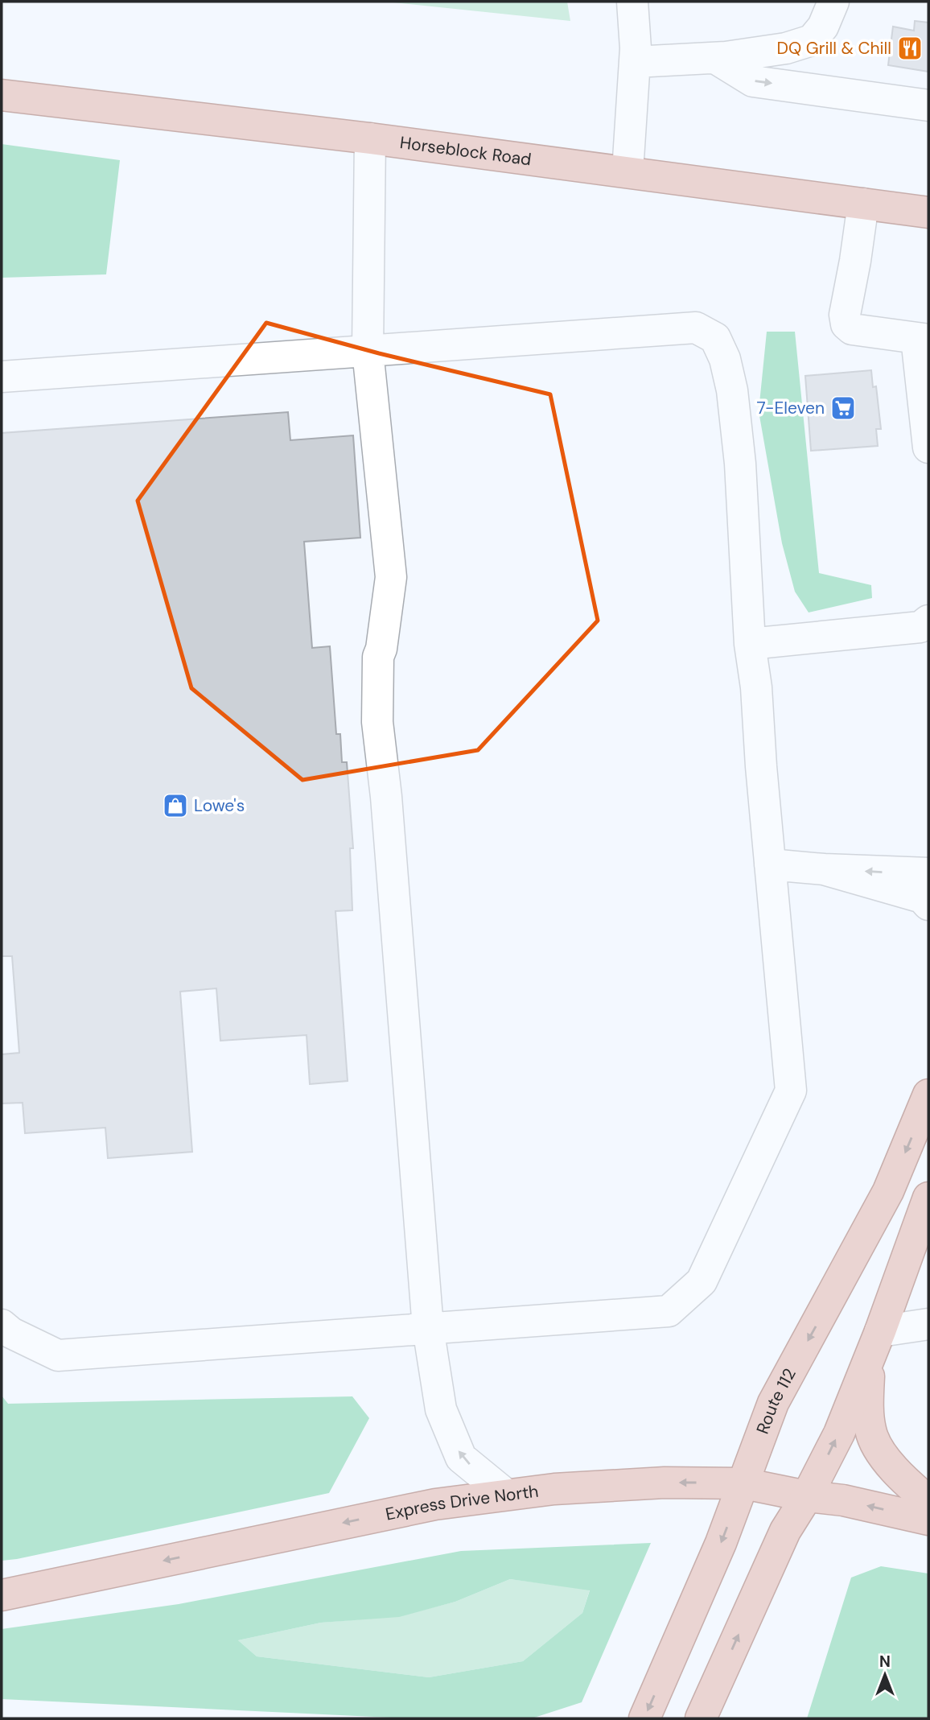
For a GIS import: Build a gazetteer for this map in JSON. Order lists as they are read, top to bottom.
{
  "streets": {
    "main road": ["Horseblock Road", "Route 112", "Express Drive North"]
  },
  "crossings": [
    ["Route 112", "Express Drive North"]
  ],
  "one_way": ["Express Drive North"],
  "places": {
    "restaurant": ["DQ Grill & Chill"],
    "supermarket": ["7-Eleven"],
    "shop": ["Lowe's"]
  },
  "north": "top"
}
